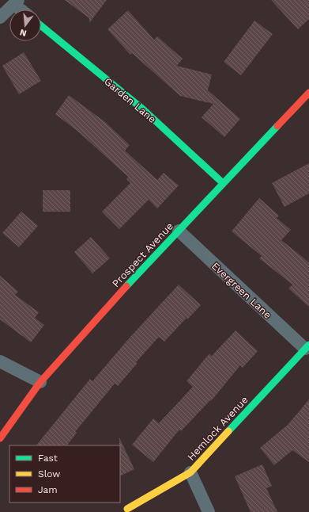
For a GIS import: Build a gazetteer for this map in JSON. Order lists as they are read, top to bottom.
{
  "streets": {
    "street": [
      "Garden Lane",
      "Prospect Avenue",
      "Evergreen Lane",
      "Hemlock Avenue"
    ]
  },
  "crossings": [
    ["Garden Lane", "Prospect Avenue"],
    ["Prospect Avenue", "Evergreen Lane"],
    ["Evergreen Lane", "Hemlock Avenue"]
  ],
  "legend": ["Fast", "Slow", "Jam"],
  "north": "bottom"
}
